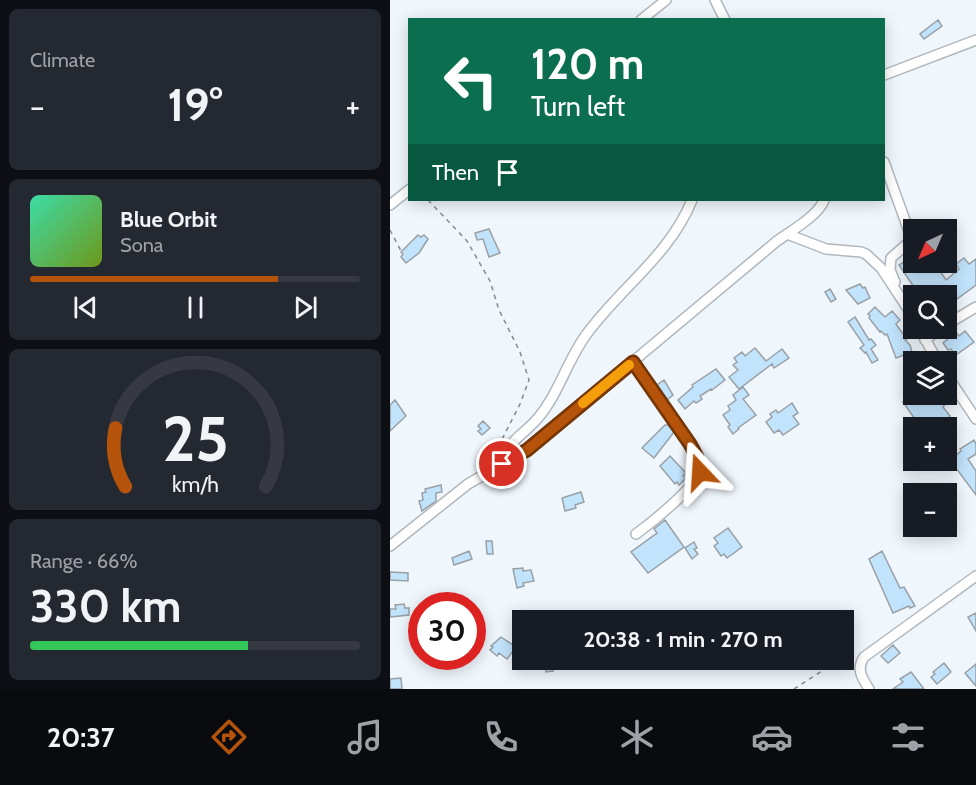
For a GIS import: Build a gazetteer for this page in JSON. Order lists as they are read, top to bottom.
{
  "north": "bottom left",
  "page": {
    "tile": [
      "Climate",
      ["Range · 66%", "330 km"]
    ],
    "turn": ["120 m", "Turn left"],
    "heat": ["−", "19°", "+"],
    "then": "Then",
    "song": ["Blue Orbit", "Sona"],
    "map_buttons": ["+", "−"],
    "limit": "30",
    "trip": "20:38 · 1 min · 270 m",
    "tabs": "20:37",
    "gauge": ["25", "km/h"]
  }
}
